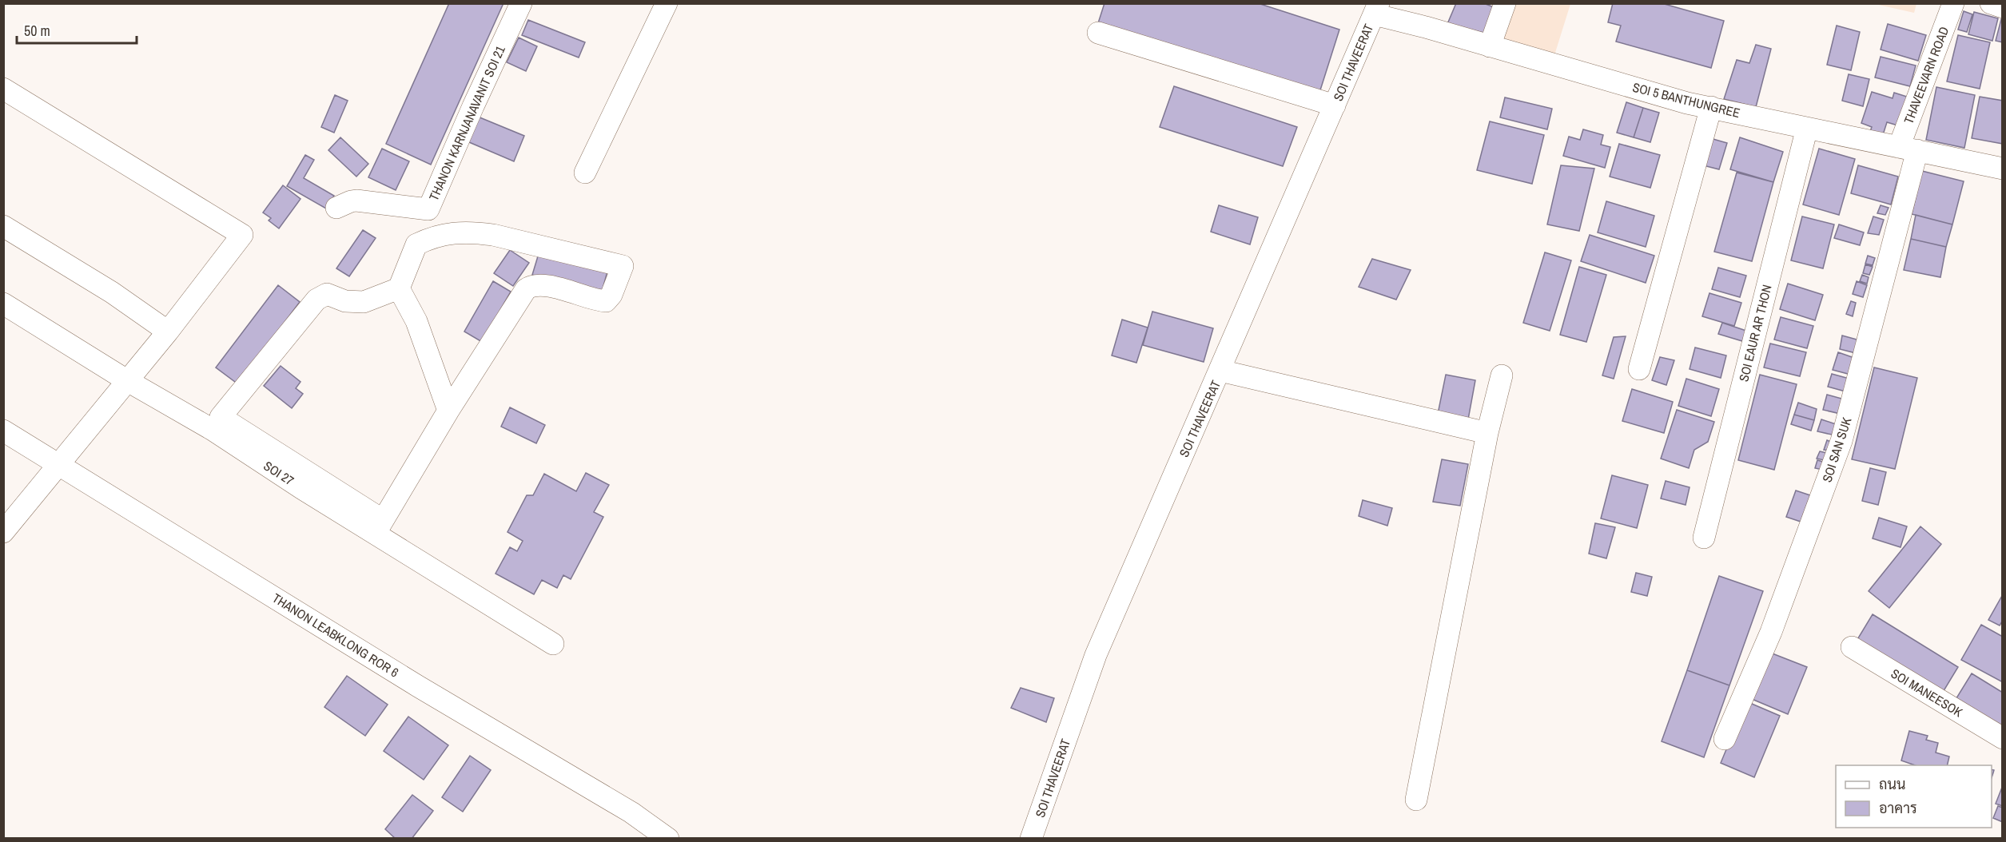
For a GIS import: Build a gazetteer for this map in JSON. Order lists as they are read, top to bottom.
{
  "streets": {
    "street": [
      "SOI THAVEERAT",
      "THAVEEVARN ROAD",
      "SOI 5 BANTHUNGREE",
      "THANON KARNJANAVANIT SOI 21",
      "SOI EAUR AR THON",
      "SOI SAN SUK",
      "SOI 27",
      "THANON LEABKLONG ROR 6",
      "SOI MANEESOK"
    ]
  },
  "crossings": [
    ["SOI THAVEERAT", "SOI 5 BANTHUNGREE"],
    ["THAVEEVARN ROAD", "SOI 5 BANTHUNGREE"],
    ["THAVEEVARN ROAD", "SOI SAN SUK"],
    ["SOI 5 BANTHUNGREE", "SOI EAUR AR THON"],
    ["SOI 5 BANTHUNGREE", "SOI SAN SUK"]
  ],
  "legend": ["ถนน", "อาคาร"],
  "scale_bar": "50 m"
}
